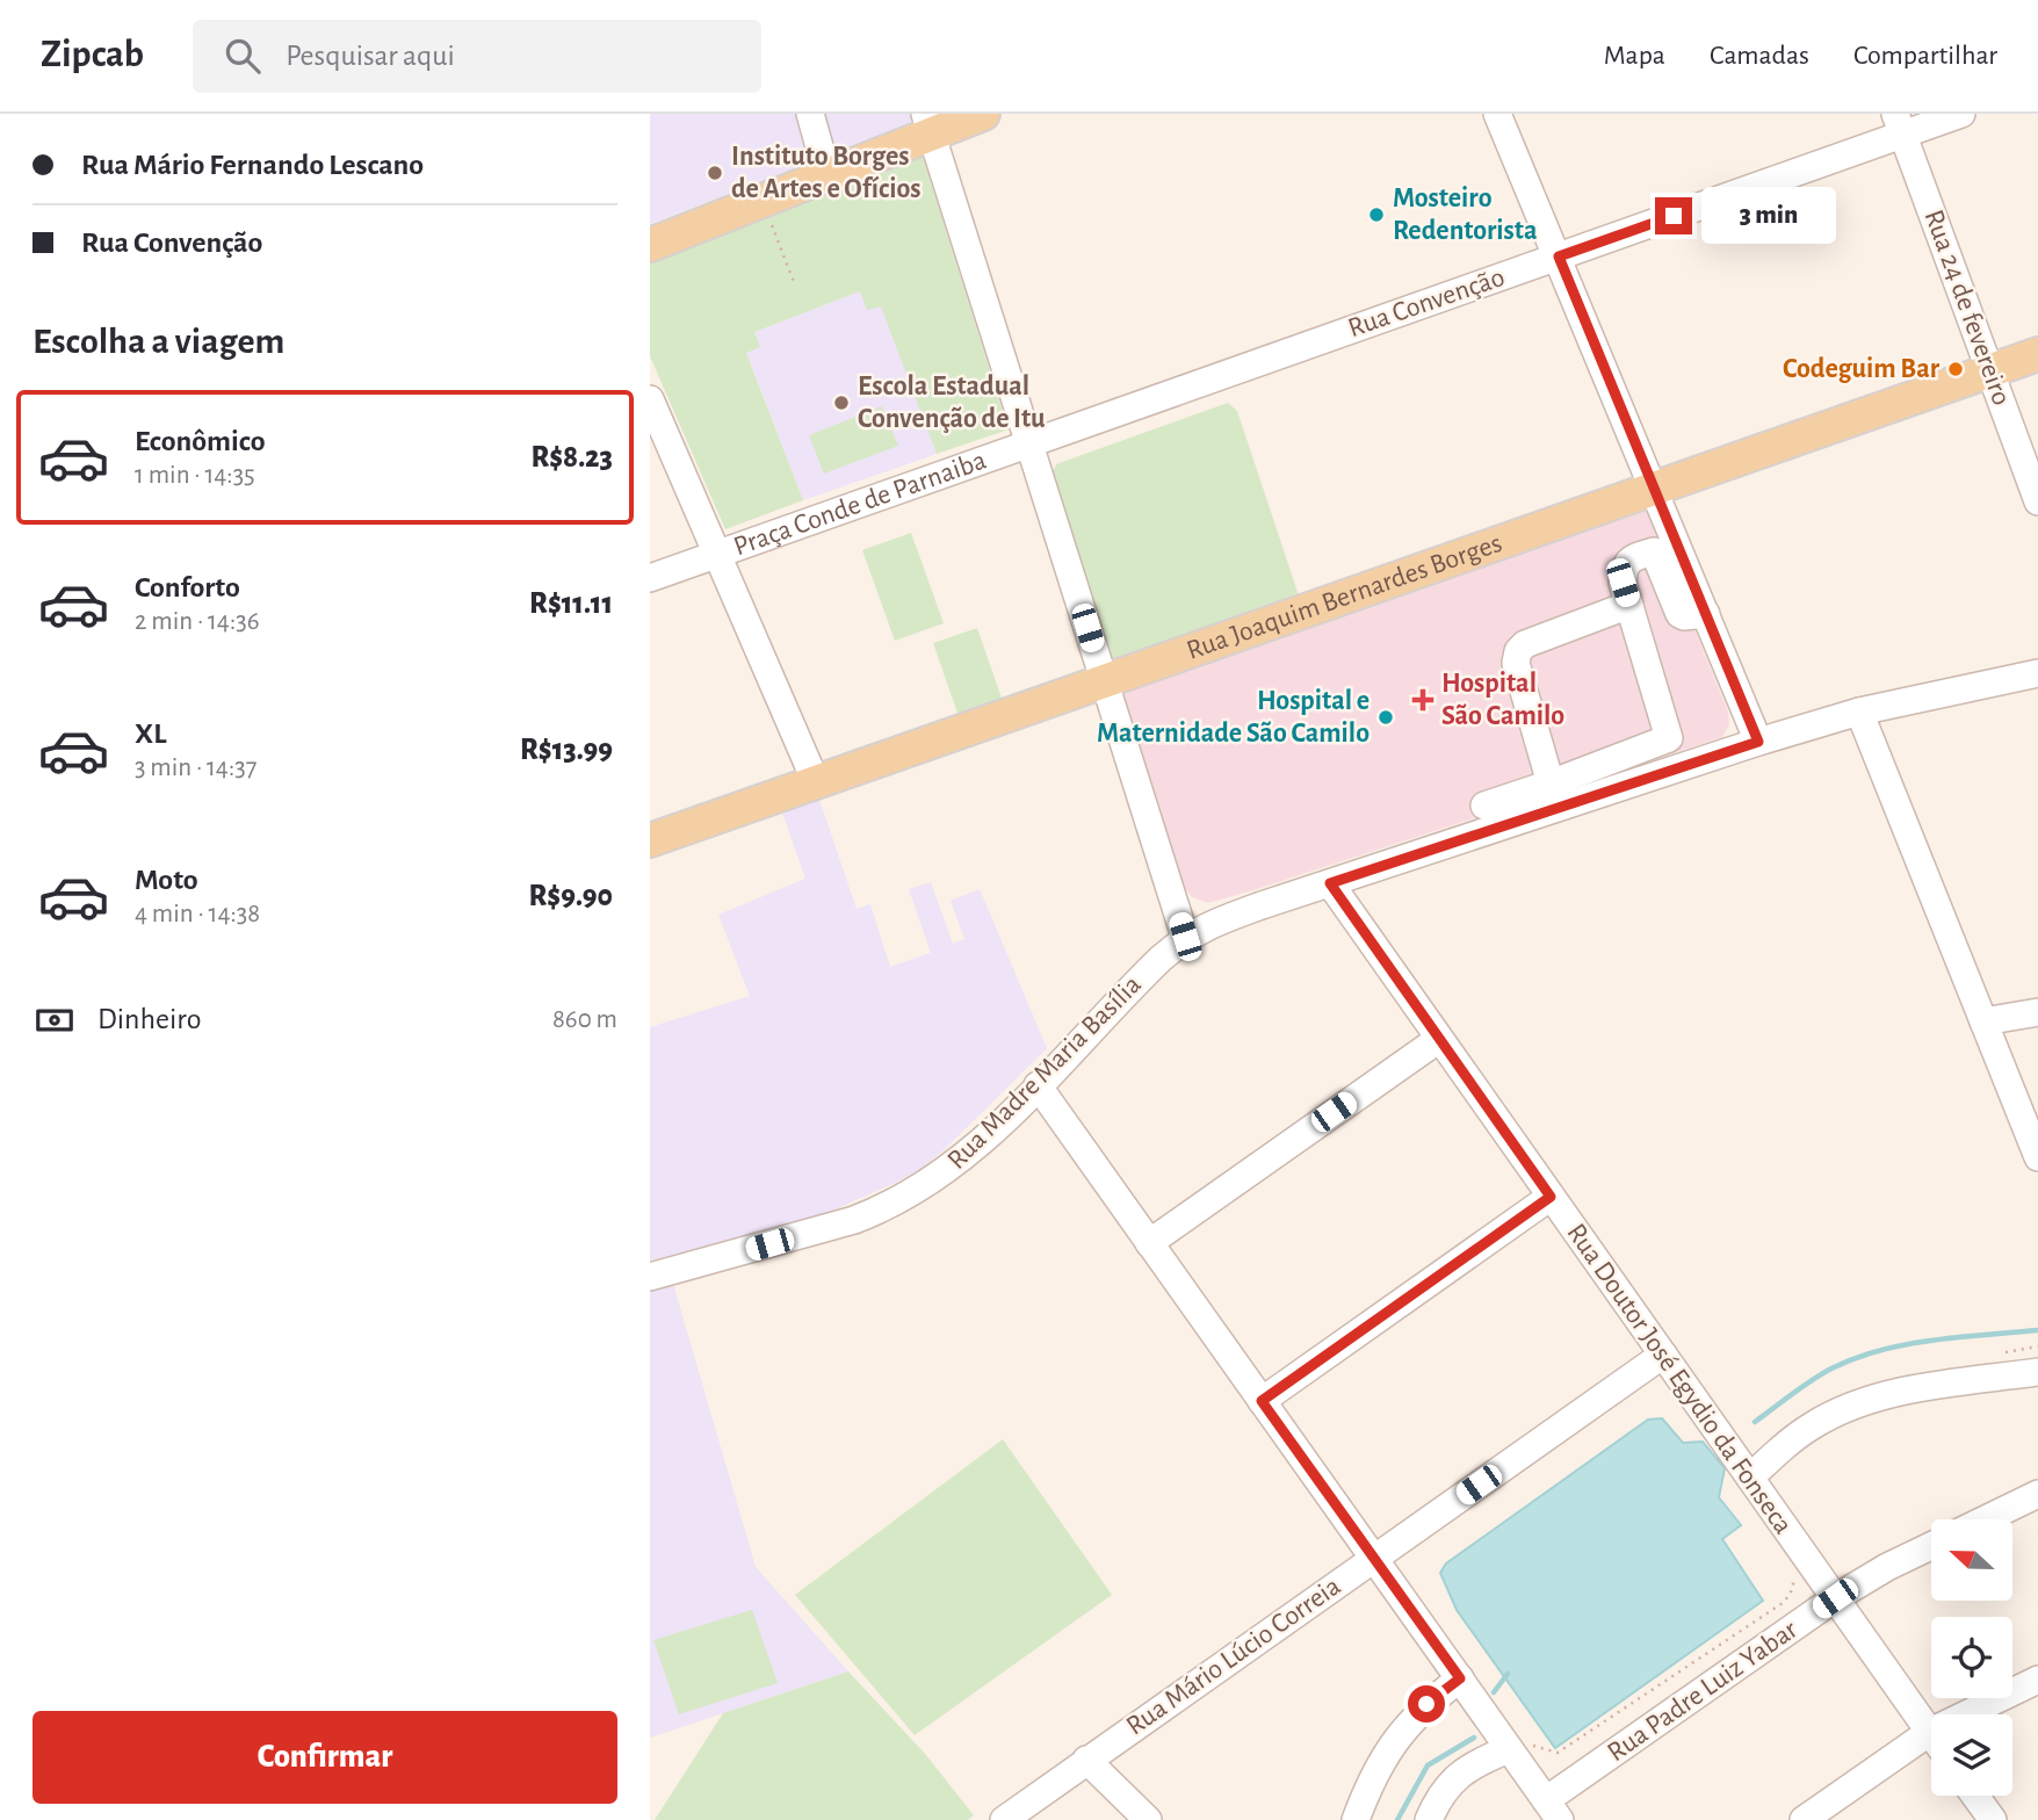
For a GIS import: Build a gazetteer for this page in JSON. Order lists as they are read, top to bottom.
{
  "streets": {
    "main road": ["Rua Joaquim Bernardes Borges"],
    "street": [
      "Rua Convenção",
      "Rua 24 de fevereiro",
      "Praça Conde de Parnaiba",
      "Rua Madre Maria Basília",
      "Rua Doutor José Egydio da Fonseca",
      "Rua Mário Lúcio Correia",
      "Rua Padre Luiz Yabar"
    ]
  },
  "crossings": [
    ["Rua Convenção", "Rua 24 de fevereiro"],
    ["Rua Convenção", "Praça Conde de Parnaiba"],
    ["Rua 24 de fevereiro", "Rua Joaquim Bernardes Borges"],
    ["Rua Madre Maria Basília", "Rua Doutor José Egydio da Fonseca"],
    ["Rua Doutor José Egydio da Fonseca", "Rua Mário Lúcio Correia"],
    ["Rua Doutor José Egydio da Fonseca", "Rua Padre Luiz Yabar"]
  ],
  "places": {
    "other": [
      "Instituto Borges de Artes e Ofícios",
      "Mosteiro Redentorista",
      "Codeguim Bar",
      "Escola Estadual Convenção de Itu",
      "Hospital e Maternidade São Camilo"
    ],
    "health": ["Hospital São Camilo"]
  },
  "north": "left",
  "page": {
    "header": "Zipcab",
    "search": "Pesquisar aqui",
    "nav": ["Mapa", "Camadas", "Compartilhar"],
    "banner": ["Rua Mário Fernando Lescano", "Rua Convenção"],
    "bubble": "3 min",
    "heading": "Escolha a viagem",
    "list": [
      {
        "name": "Econômico",
        "note": "1 min · 14:35",
        "value": "R$8.23"
      },
      {
        "name": "Conforto",
        "note": "2 min · 14:36",
        "value": "R$11.11"
      },
      {
        "name": "XL",
        "note": "3 min · 14:37",
        "value": "R$13.99"
      },
      {
        "name": "Moto",
        "note": "4 min · 14:38",
        "value": "R$9.90"
      }
    ],
    "pay": ["Dinheiro", "860 m"],
    "buttons": "Confirmar"
  }
}
